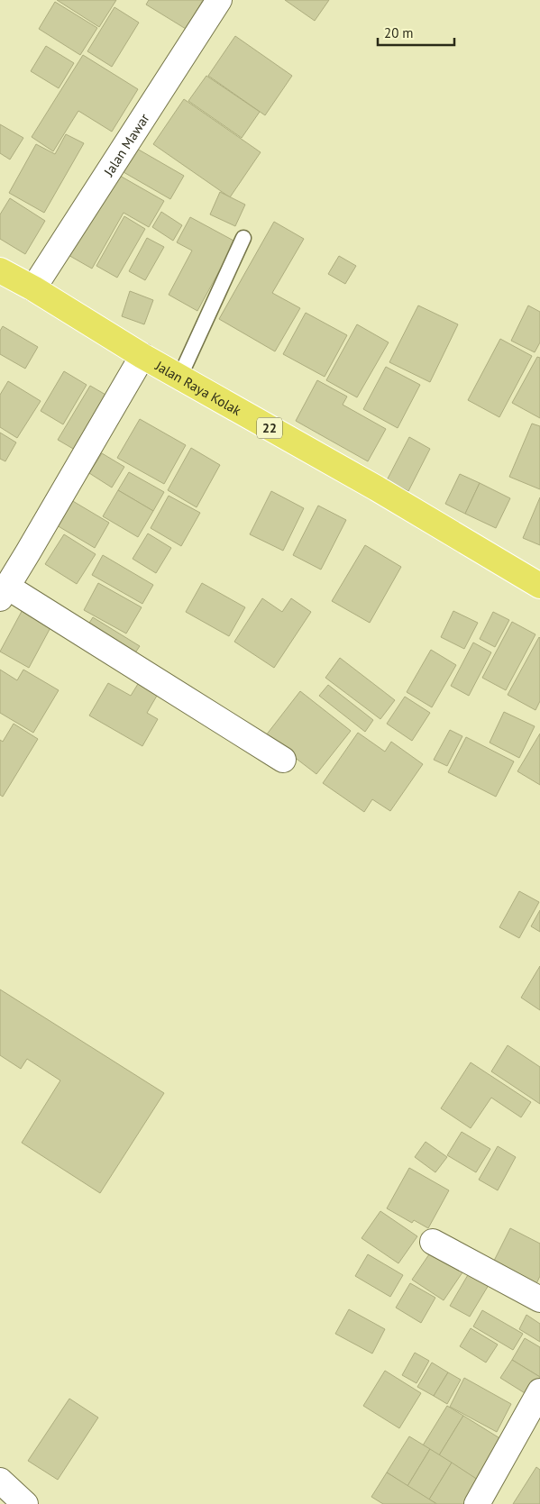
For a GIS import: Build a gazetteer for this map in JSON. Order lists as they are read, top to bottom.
{
  "streets": {
    "highway": ["Jalan Raya Kolak", "22"],
    "street": ["Jalan Mawar"]
  },
  "crossings": [
    ["Jalan Mawar", "Jalan Raya Kolak"]
  ],
  "scale_bar": "20 m"
}
